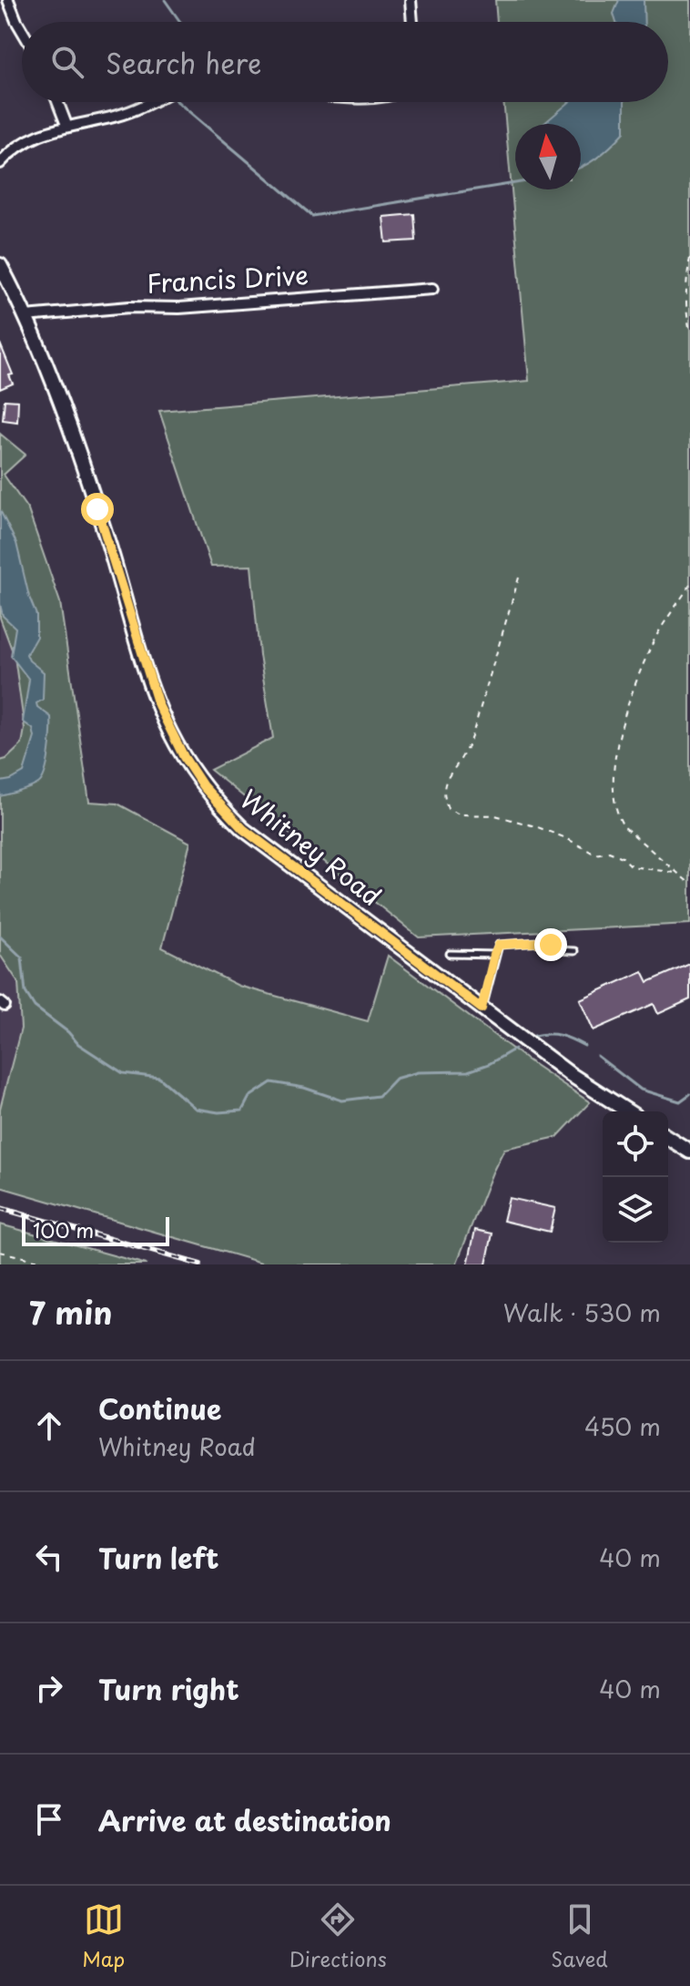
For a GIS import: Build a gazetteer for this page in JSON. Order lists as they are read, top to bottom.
{
  "streets": {
    "main road": ["Whitney Road"],
    "street": ["Francis Drive"]
  },
  "crossings": [
    ["Francis Drive", "Whitney Road"]
  ],
  "scale_bar": "100 m",
  "north": "top",
  "page": {
    "search": "Search here",
    "scale": "100 m",
    "heading": ["7 min", "Walk · 530 m"],
    "list": [
      ["Continue", "Whitney Road", "450 m"],
      ["Turn left", "40 m"],
      ["Turn right", "40 m"],
      "Arrive at destination"
    ],
    "nav": ["Map", "Directions", "Saved"]
  }
}
